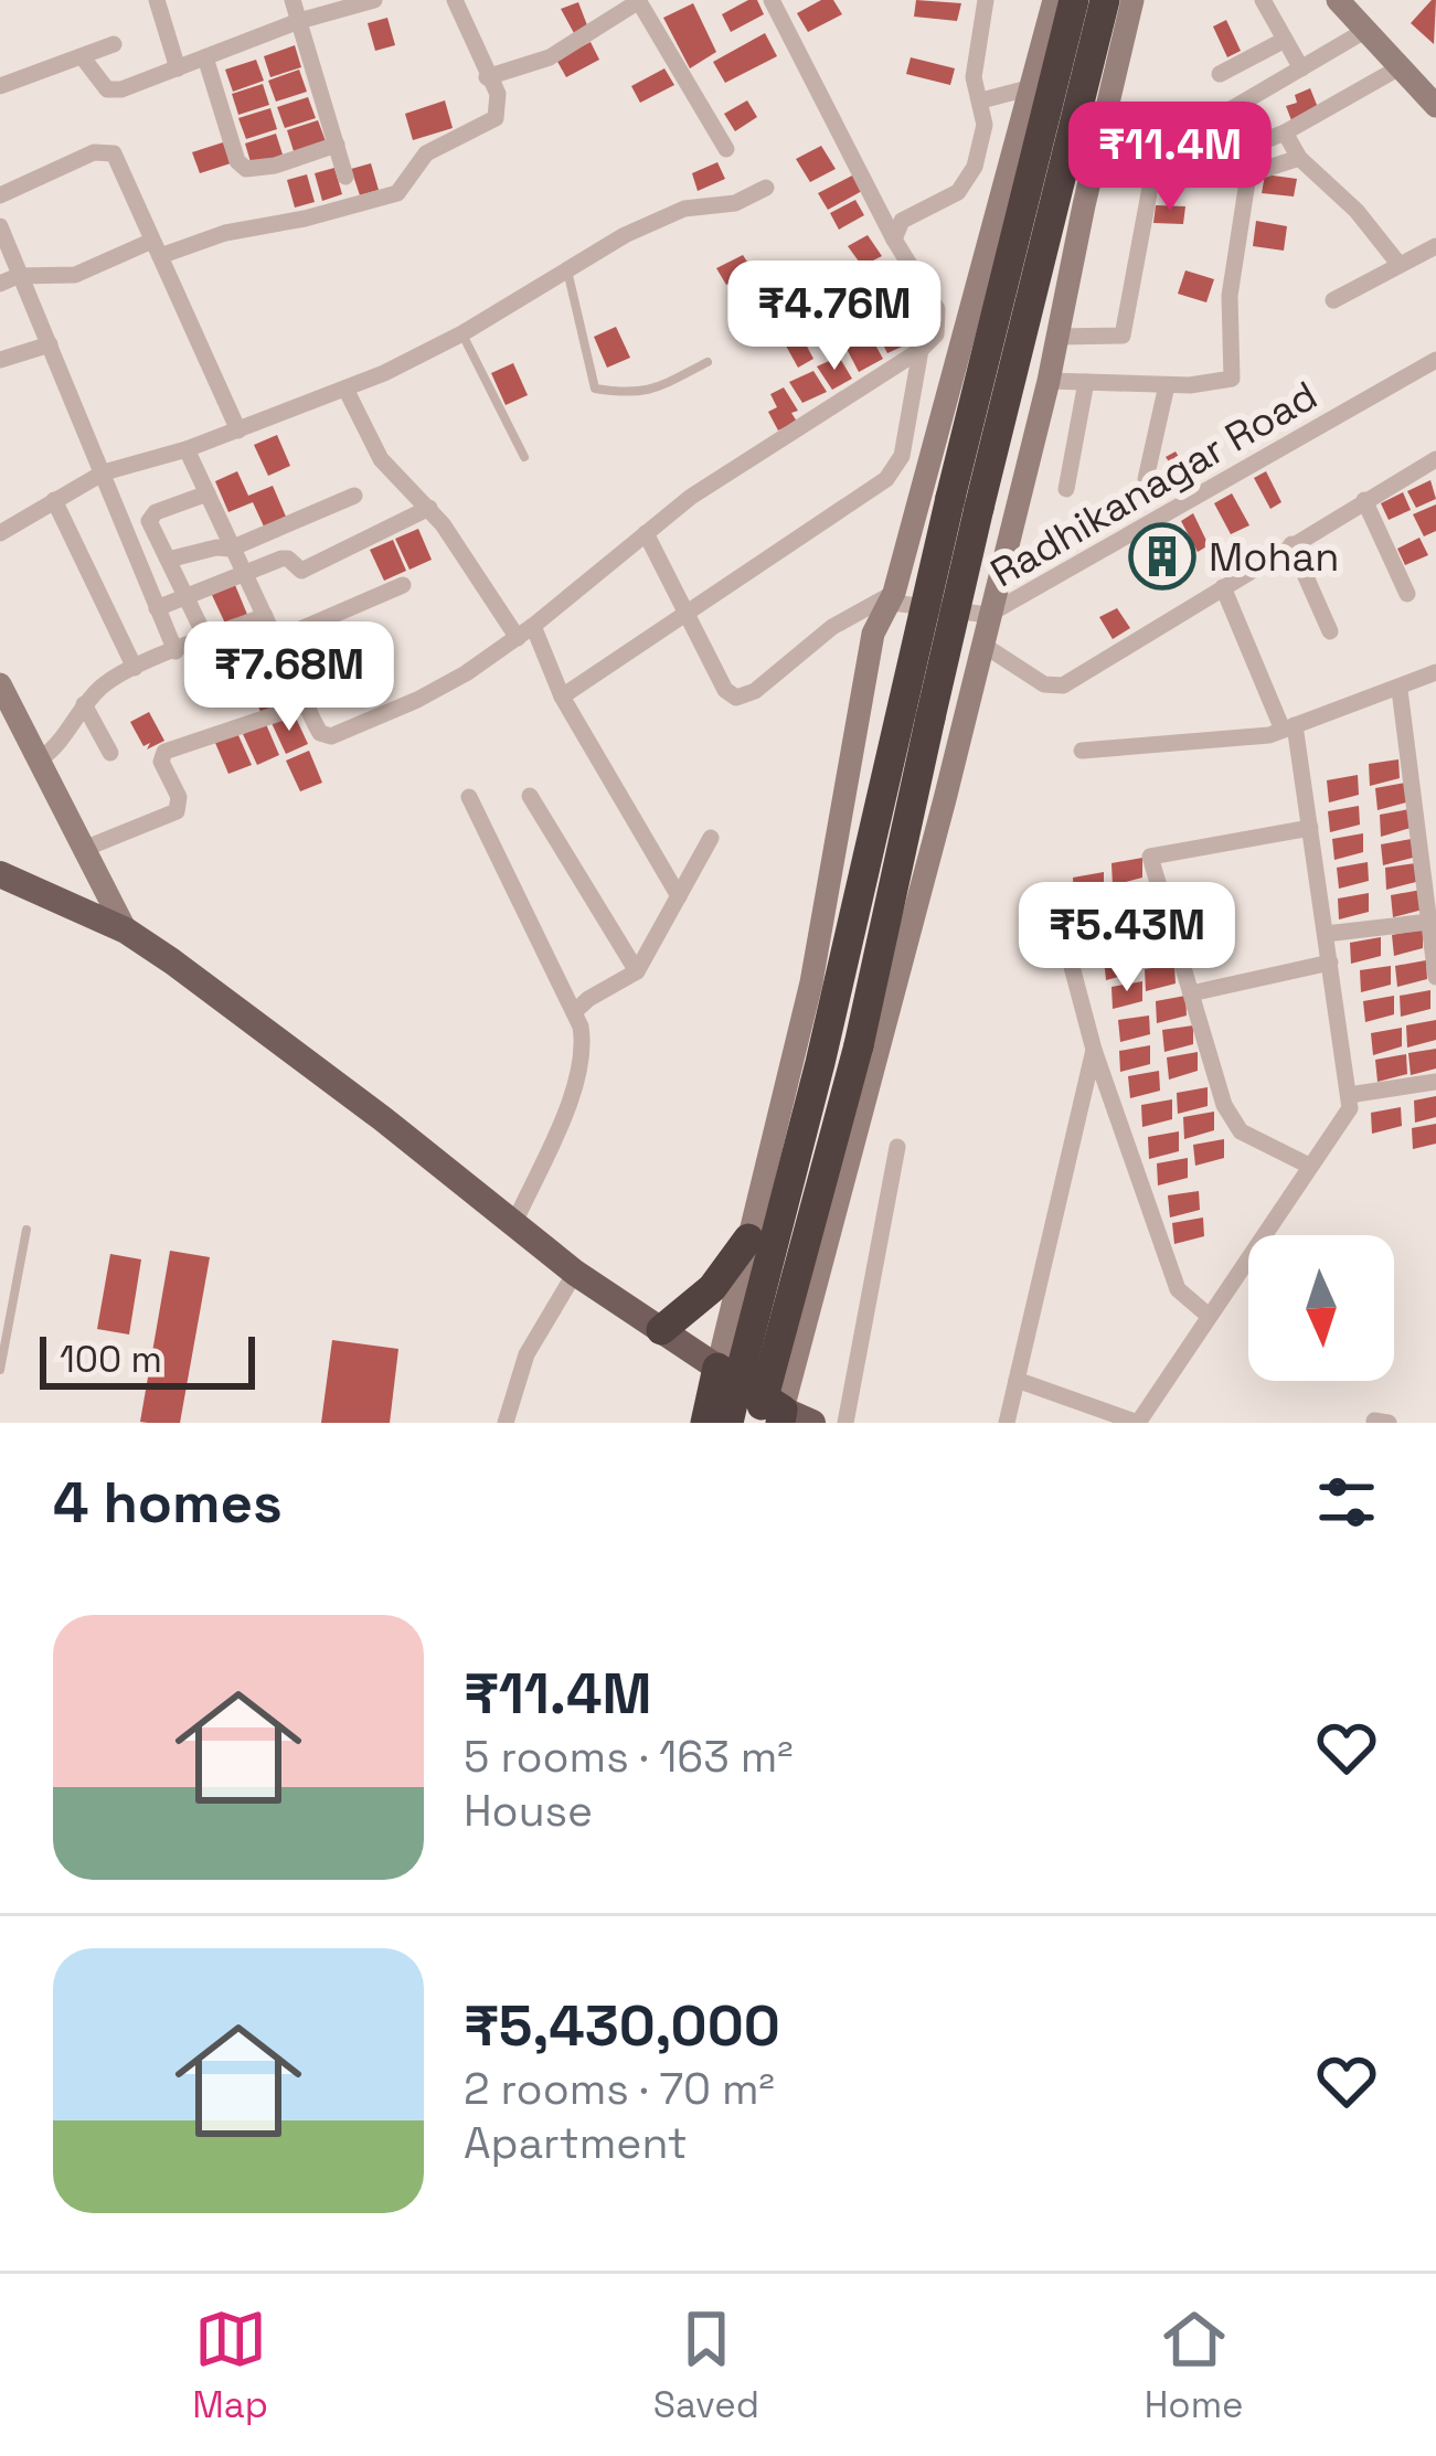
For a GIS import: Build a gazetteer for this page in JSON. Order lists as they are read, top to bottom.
{
  "streets": {
    "street": ["Radhikanagar Road"]
  },
  "places": {
    "building": ["Mohan"]
  },
  "scale_bar": "100 m",
  "north": "bottom",
  "page": {
    "price": [
      "₹11.4M",
      "₹4.76M",
      "₹7.68M",
      "₹5.43M"
    ],
    "scale": "100 m",
    "heading": "4 homes",
    "list": [
      {
        "name": "₹11.4M",
        "note": "5 rooms · 163 m² · House"
      },
      {
        "name": "₹5,430,000",
        "note": "2 rooms · 70 m² · Apartment"
      }
    ],
    "tabs": ["Map", "Saved", "Home"]
  }
}
